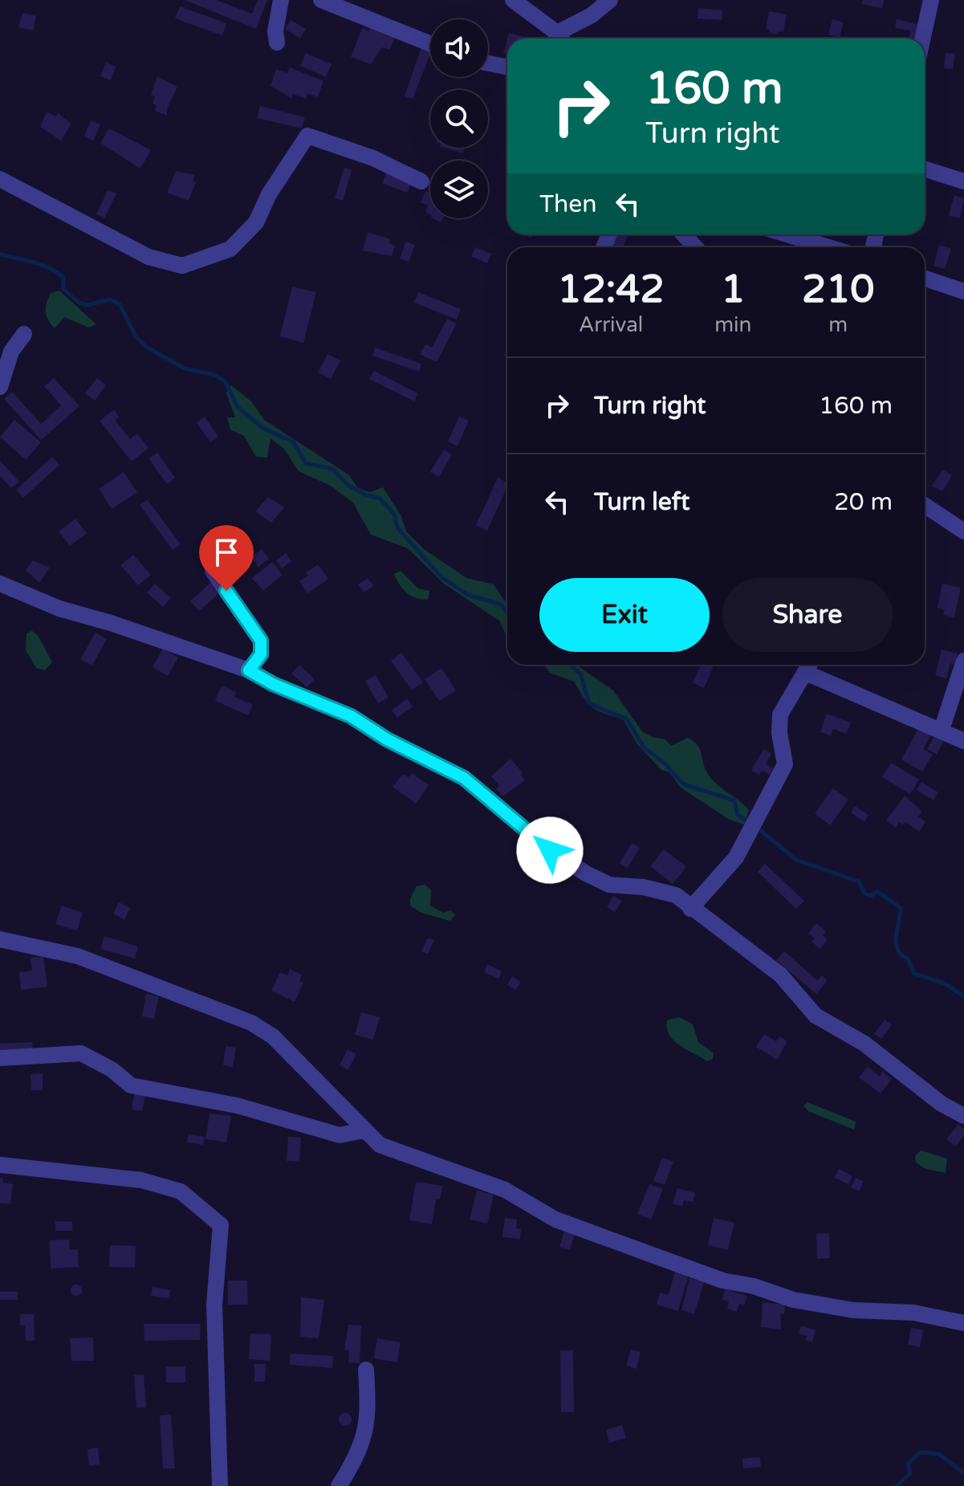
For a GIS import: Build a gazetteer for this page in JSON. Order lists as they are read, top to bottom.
{
  "page": {
    "turn": ["160 m", "Turn right"],
    "then": "Then",
    "eta": [
      "12:42",
      "Arrival",
      "1",
      "min",
      "210",
      "m"
    ],
    "list": [
      {
        "name": "Turn right",
        "value": "160 m"
      },
      {
        "name": "Turn left",
        "value": "20 m"
      }
    ],
    "buttons": ["Exit", "Share"]
  }
}
